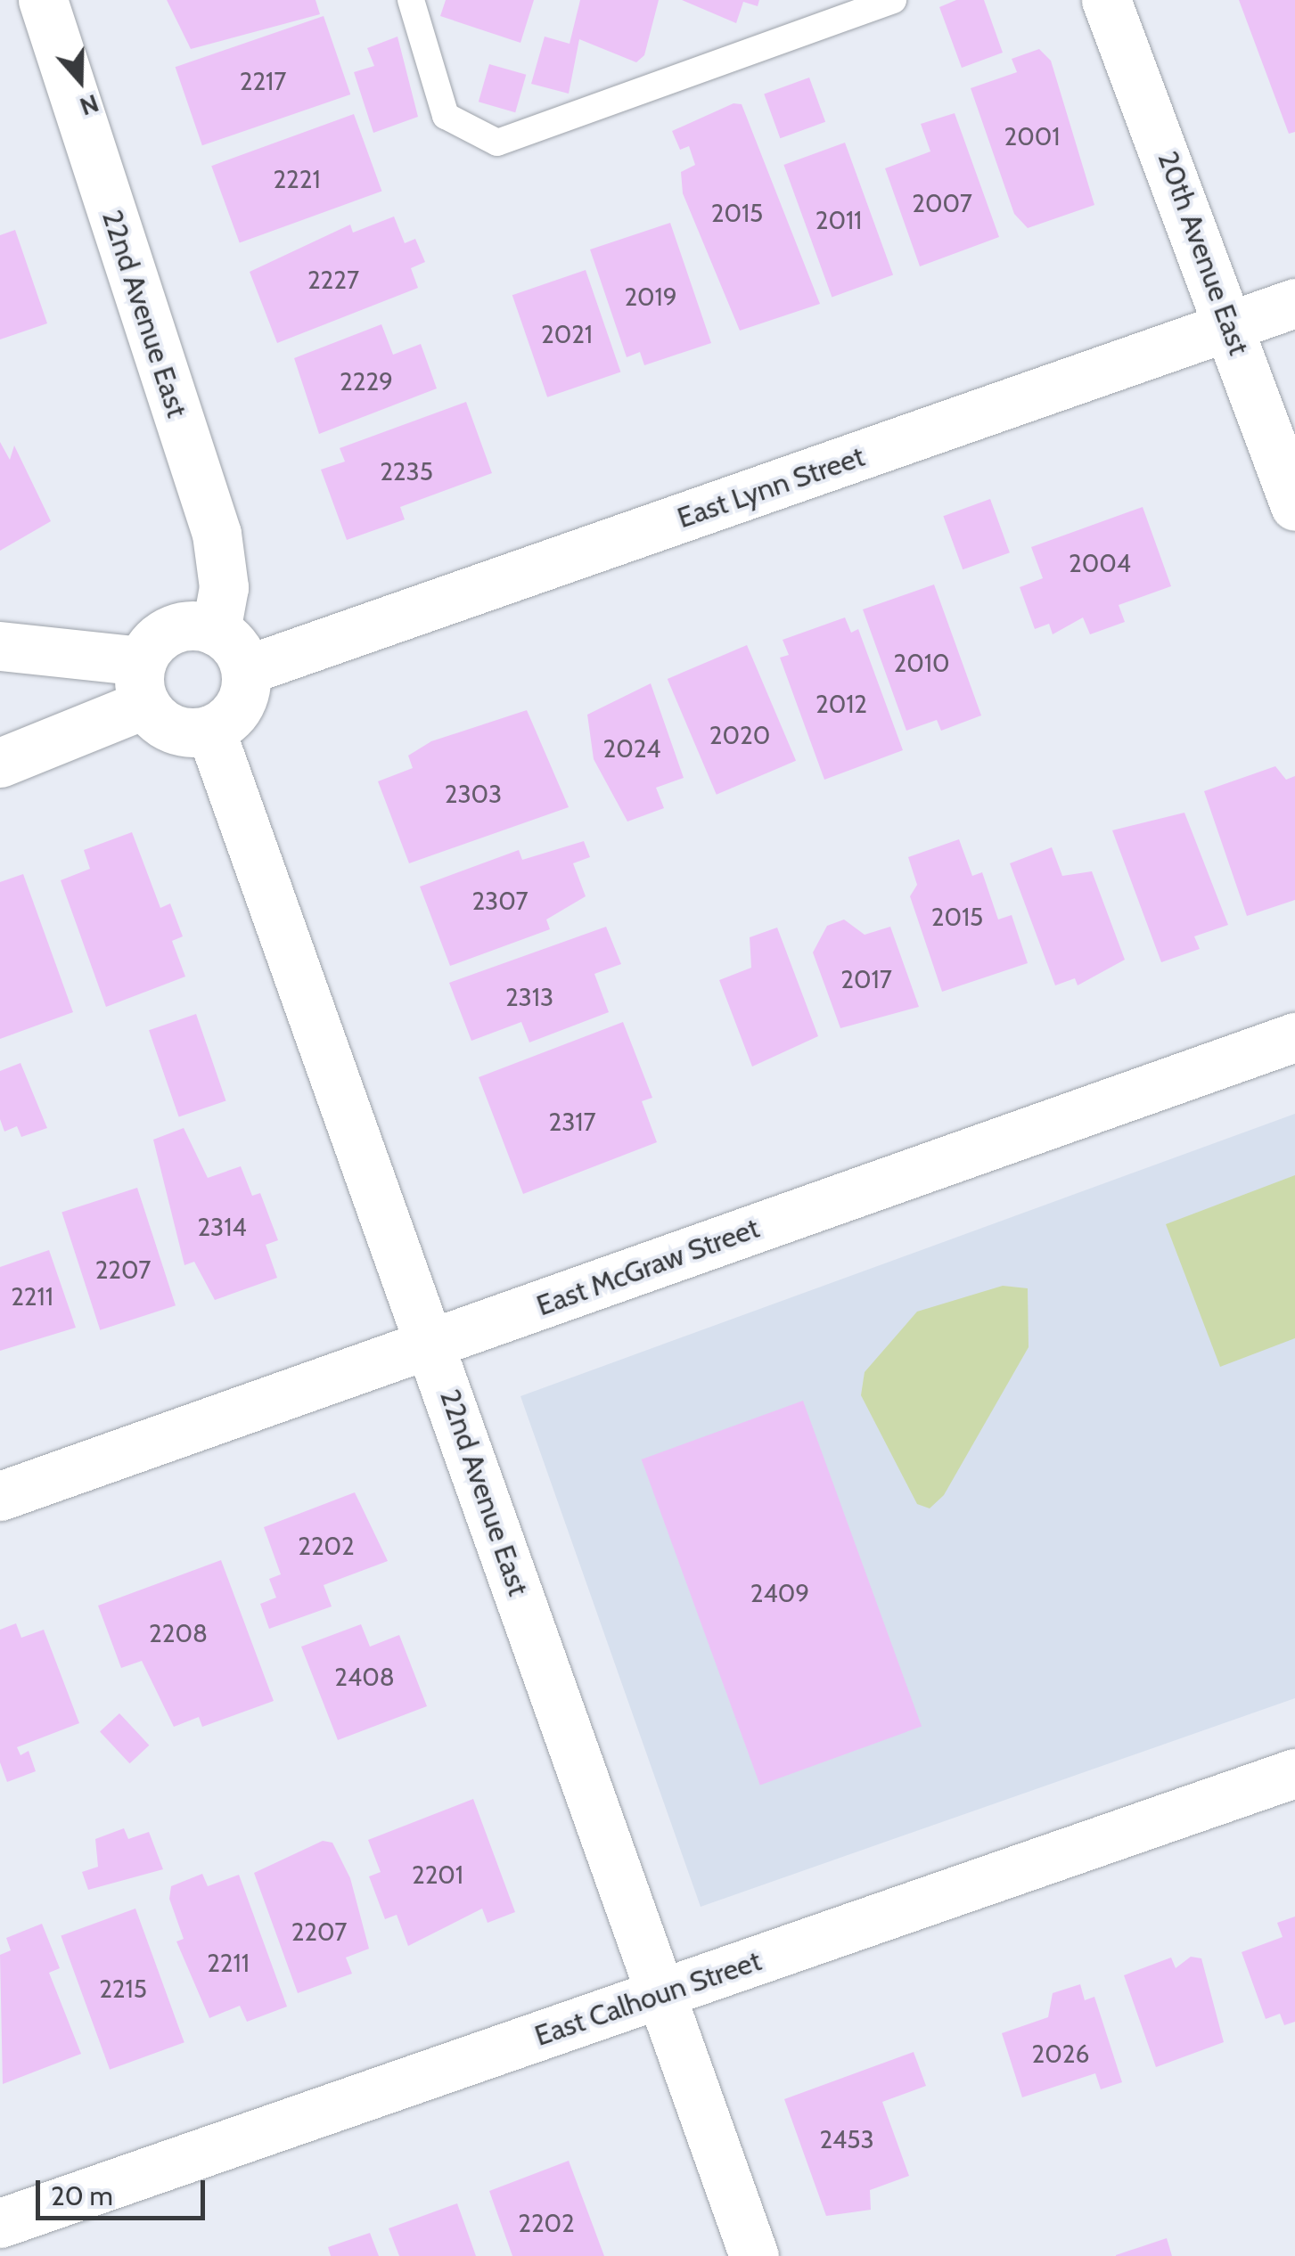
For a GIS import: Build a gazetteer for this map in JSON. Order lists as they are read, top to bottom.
{
  "streets": {
    "street": [
      "20th Avenue East",
      "22nd Avenue East",
      "East Lynn Street",
      "East McGraw Street",
      "East Calhoun Street"
    ]
  },
  "crossings": [
    ["20th Avenue East", "East Lynn Street"],
    ["22nd Avenue East", "East Lynn Street"],
    ["22nd Avenue East", "East McGraw Street"],
    ["22nd Avenue East", "East Calhoun Street"]
  ],
  "house_numbers": [
    "2217",
    "2001",
    "2221",
    "2007",
    "2015",
    "2011",
    "2227",
    "2019",
    "2021",
    "2229",
    "2235",
    "2004",
    "2010",
    "2012",
    "2020",
    "2024",
    "2303",
    "2307",
    "2015",
    "2017",
    "2313",
    "2317",
    "2314",
    "2207",
    "2211",
    "2202",
    "2409",
    "2208",
    "2408",
    "2201",
    "2207",
    "2211",
    "2215",
    "2026",
    "2453",
    "2202"
  ],
  "scale_bar": "20 m",
  "north": "bottom"
}
